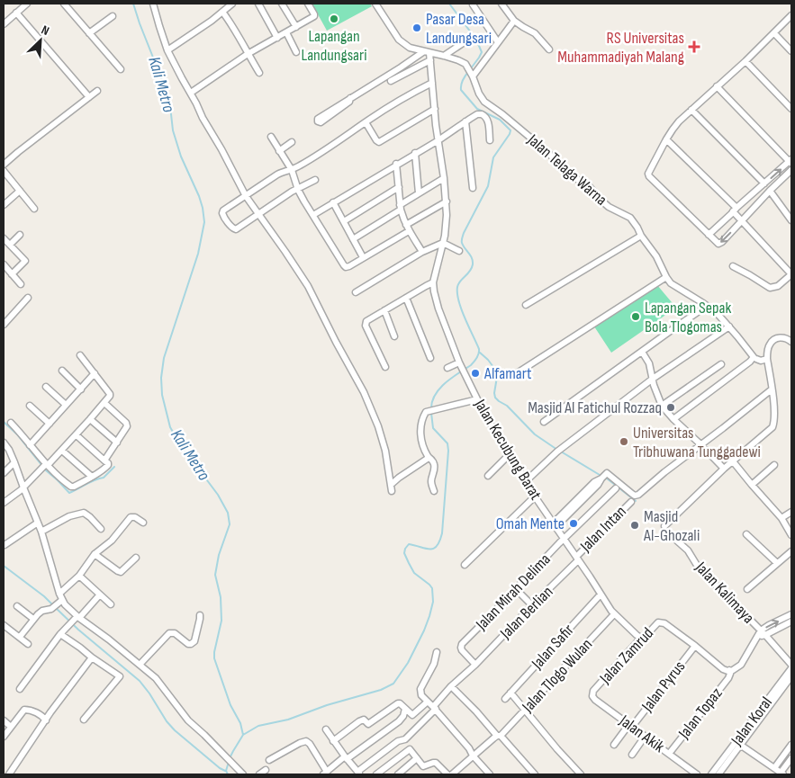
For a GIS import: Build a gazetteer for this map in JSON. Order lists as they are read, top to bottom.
{
  "streets": {
    "street": [
      "Jalan Telaga Warna",
      "Jalan Kecubung Barat",
      "Jalan Intan",
      "Jalan Mirah Delima",
      "Jalan Kalimaya",
      "Jalan Berlian",
      "Jalan Safir",
      "Jalan Zamrud",
      "Jalan Tlogo Wulan",
      "Jalan Pyrus",
      "Jalan Topaz",
      "Jalan Koral",
      "Jalan Akik"
    ]
  },
  "crossings": [
    ["Jalan Kecubung Barat", "Jalan Intan"],
    ["Jalan Kecubung Barat", "Jalan Mirah Delima"],
    ["Jalan Kecubung Barat", "Jalan Berlian"],
    ["Jalan Kecubung Barat", "Jalan Safir"],
    ["Jalan Kecubung Barat", "Jalan Zamrud"],
    ["Jalan Kecubung Barat", "Jalan Tlogo Wulan"],
    ["Jalan Intan", "Jalan Berlian"],
    ["Jalan Mirah Delima", "Jalan Berlian"],
    ["Jalan Kalimaya", "Jalan Topaz"],
    ["Jalan Kalimaya", "Jalan Koral"],
    ["Jalan Zamrud", "Jalan Topaz"],
    ["Jalan Zamrud", "Jalan Akik"],
    ["Jalan Pyrus", "Jalan Topaz"],
    ["Jalan Pyrus", "Jalan Akik"],
    ["Jalan Topaz", "Jalan Koral"],
    ["Jalan Topaz", "Jalan Akik"]
  ],
  "water": ["Kali Metro"],
  "places": {
    "other": [
      "Lapangan Landungsari",
      "Pasar Desa Landungsari",
      "Lapangan Sepak Bola Tlogomas",
      "Alfamart",
      "Masjid Al Fatichul Rozzaq",
      "Universitas Tribhuwana Tunggadewi",
      "Omah Mente",
      "Masjid Al-Ghozali"
    ],
    "health": ["RS Universitas Muhammadiyah Malang"]
  },
  "north": "top right"
}
